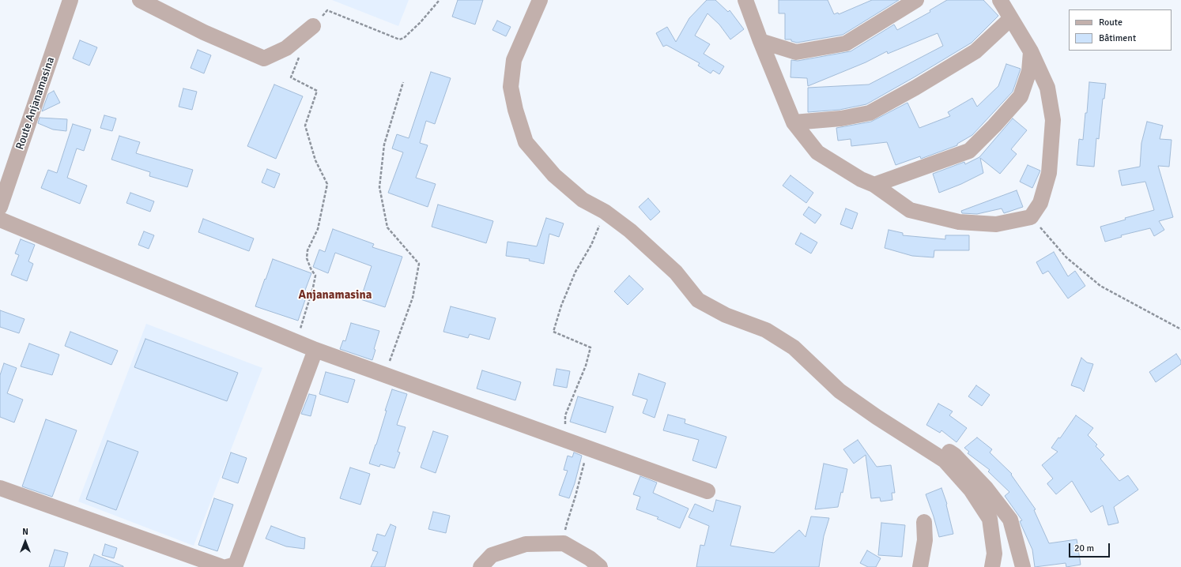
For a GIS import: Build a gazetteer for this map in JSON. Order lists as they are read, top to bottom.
{
  "streets": {
    "street": ["Route Anjanamasina"]
  },
  "districts": ["Anjanamasina"],
  "legend": ["Route", "Bâtiment"],
  "scale_bar": "20 m",
  "north": "top"
}
